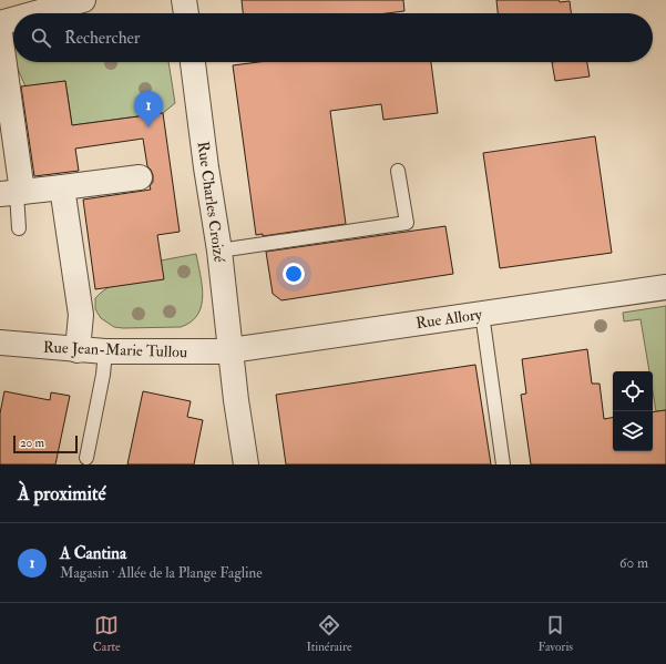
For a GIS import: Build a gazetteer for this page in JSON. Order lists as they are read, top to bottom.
{
  "streets": {
    "street": ["Rue Charles Croizé", "Rue Allory", "Rue Jean-Marie Tullou"]
  },
  "crossings": [
    ["Rue Charles Croizé", "Rue Allory"],
    ["Rue Charles Croizé", "Rue Jean-Marie Tullou"],
    ["Rue Allory", "Rue Jean-Marie Tullou"]
  ],
  "scale_bar": "20 m",
  "page": {
    "search": "Rechercher",
    "pins": "1",
    "scale": "20 m",
    "heading": "À proximité",
    "list": [
      {
        "mark": "1",
        "name": "A Cantina",
        "note": "Magasin · Allée de la Plange Fagline",
        "value": "60 m"
      }
    ],
    "nav": ["Carte", "Itinéraire", "Favoris"]
  }
}
